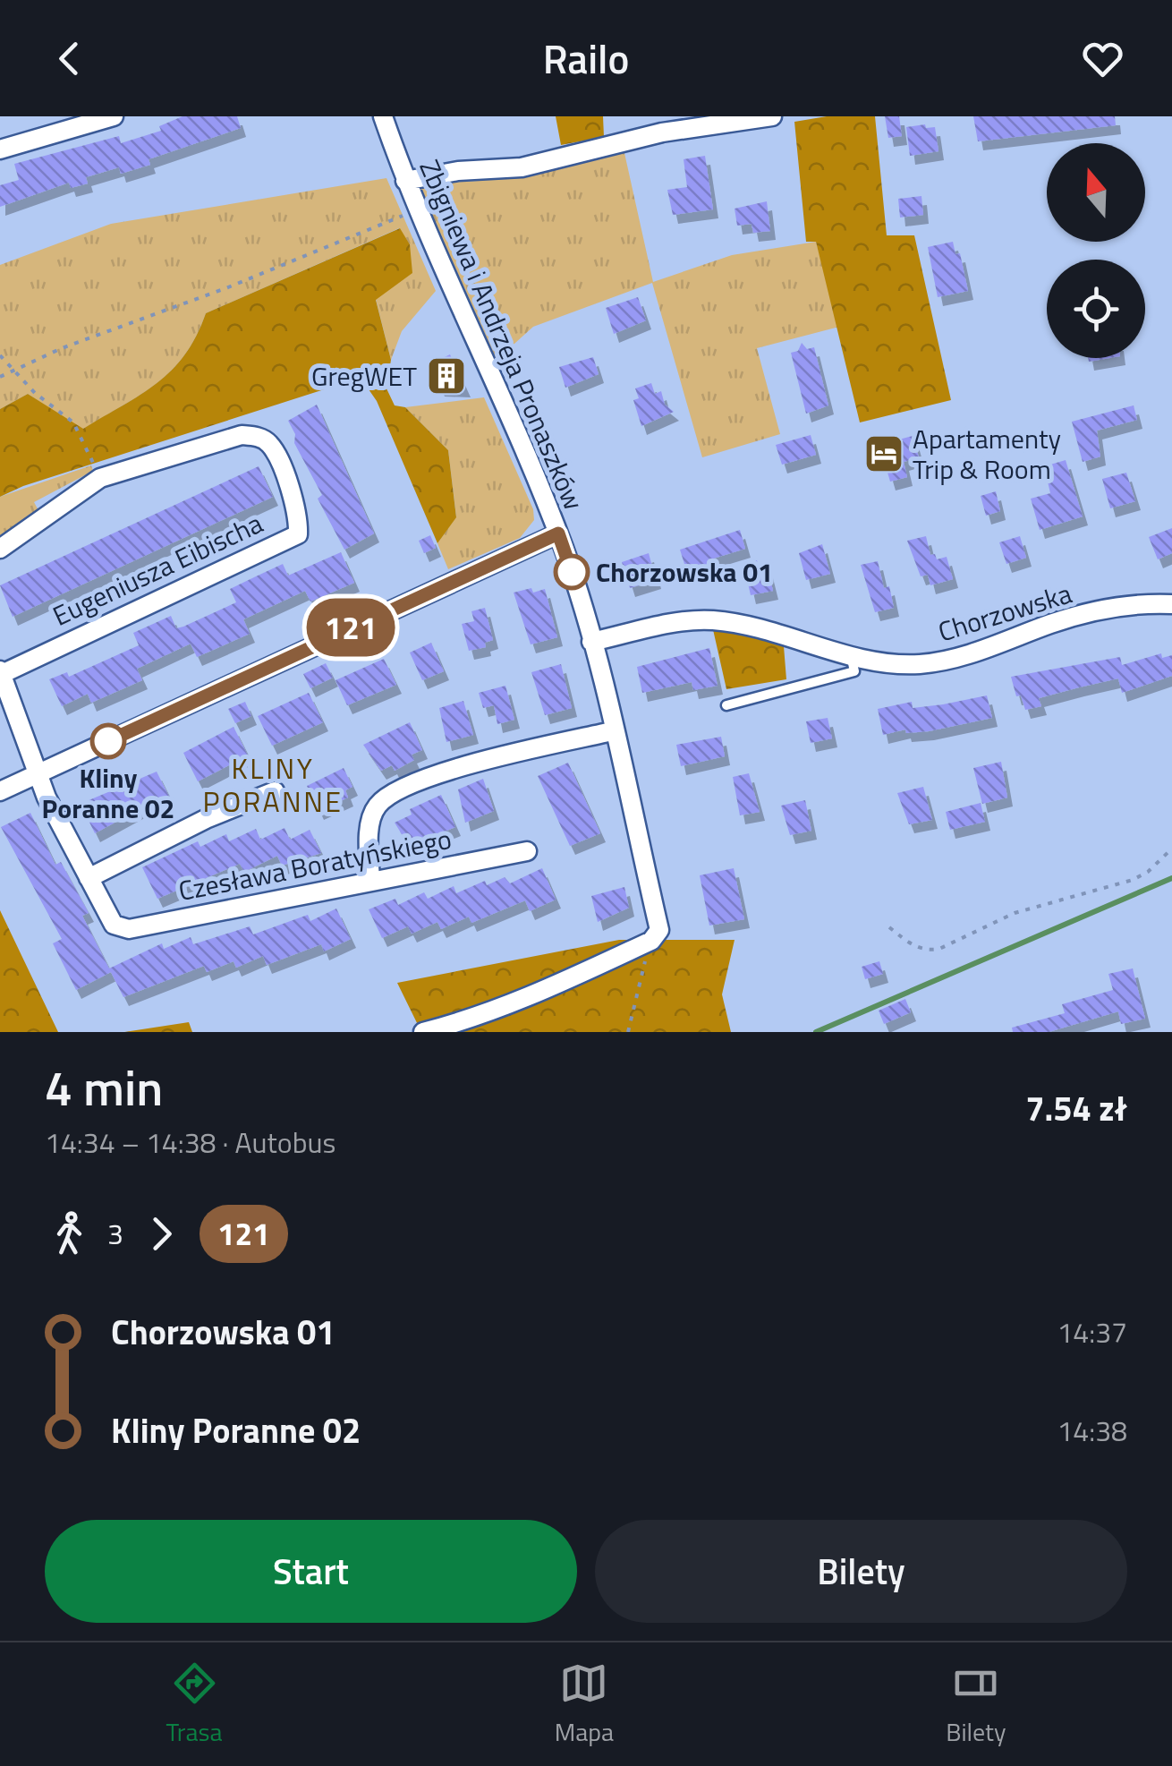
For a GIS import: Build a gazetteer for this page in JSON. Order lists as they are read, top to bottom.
{
  "streets": {
    "street": [
      "Zbigniewa i Andrzeja Pronaszków",
      "Eugeniusza Eibischa",
      "Chorzowska",
      "Czesława Boratyńskiego"
    ]
  },
  "crossings": [
    ["Zbigniewa i Andrzeja Pronaszków", "Chorzowska"]
  ],
  "districts": ["KLINY PORANNE"],
  "places": {
    "building": ["GregWET"],
    "hotel": ["Apartamenty Trip & Room"],
    "other": ["Chorzowska 01", "Kliny Poranne 02"]
  },
  "lines": ["bus line 121"],
  "north": "top",
  "page": {
    "header": "Railo",
    "on_map": "121",
    "heading": ["4 min", "14:34 – 14:38 · Autobus", "7.54 zł"],
    "legs": ["3", "121"],
    "list": [
      {
        "name": "Chorzowska 01",
        "value": "14:37"
      },
      {
        "name": "Kliny Poranne 02",
        "value": "14:38"
      }
    ],
    "buttons": ["Start", "Bilety"],
    "tabs": ["Trasa", "Mapa", "Bilety"]
  }
}
